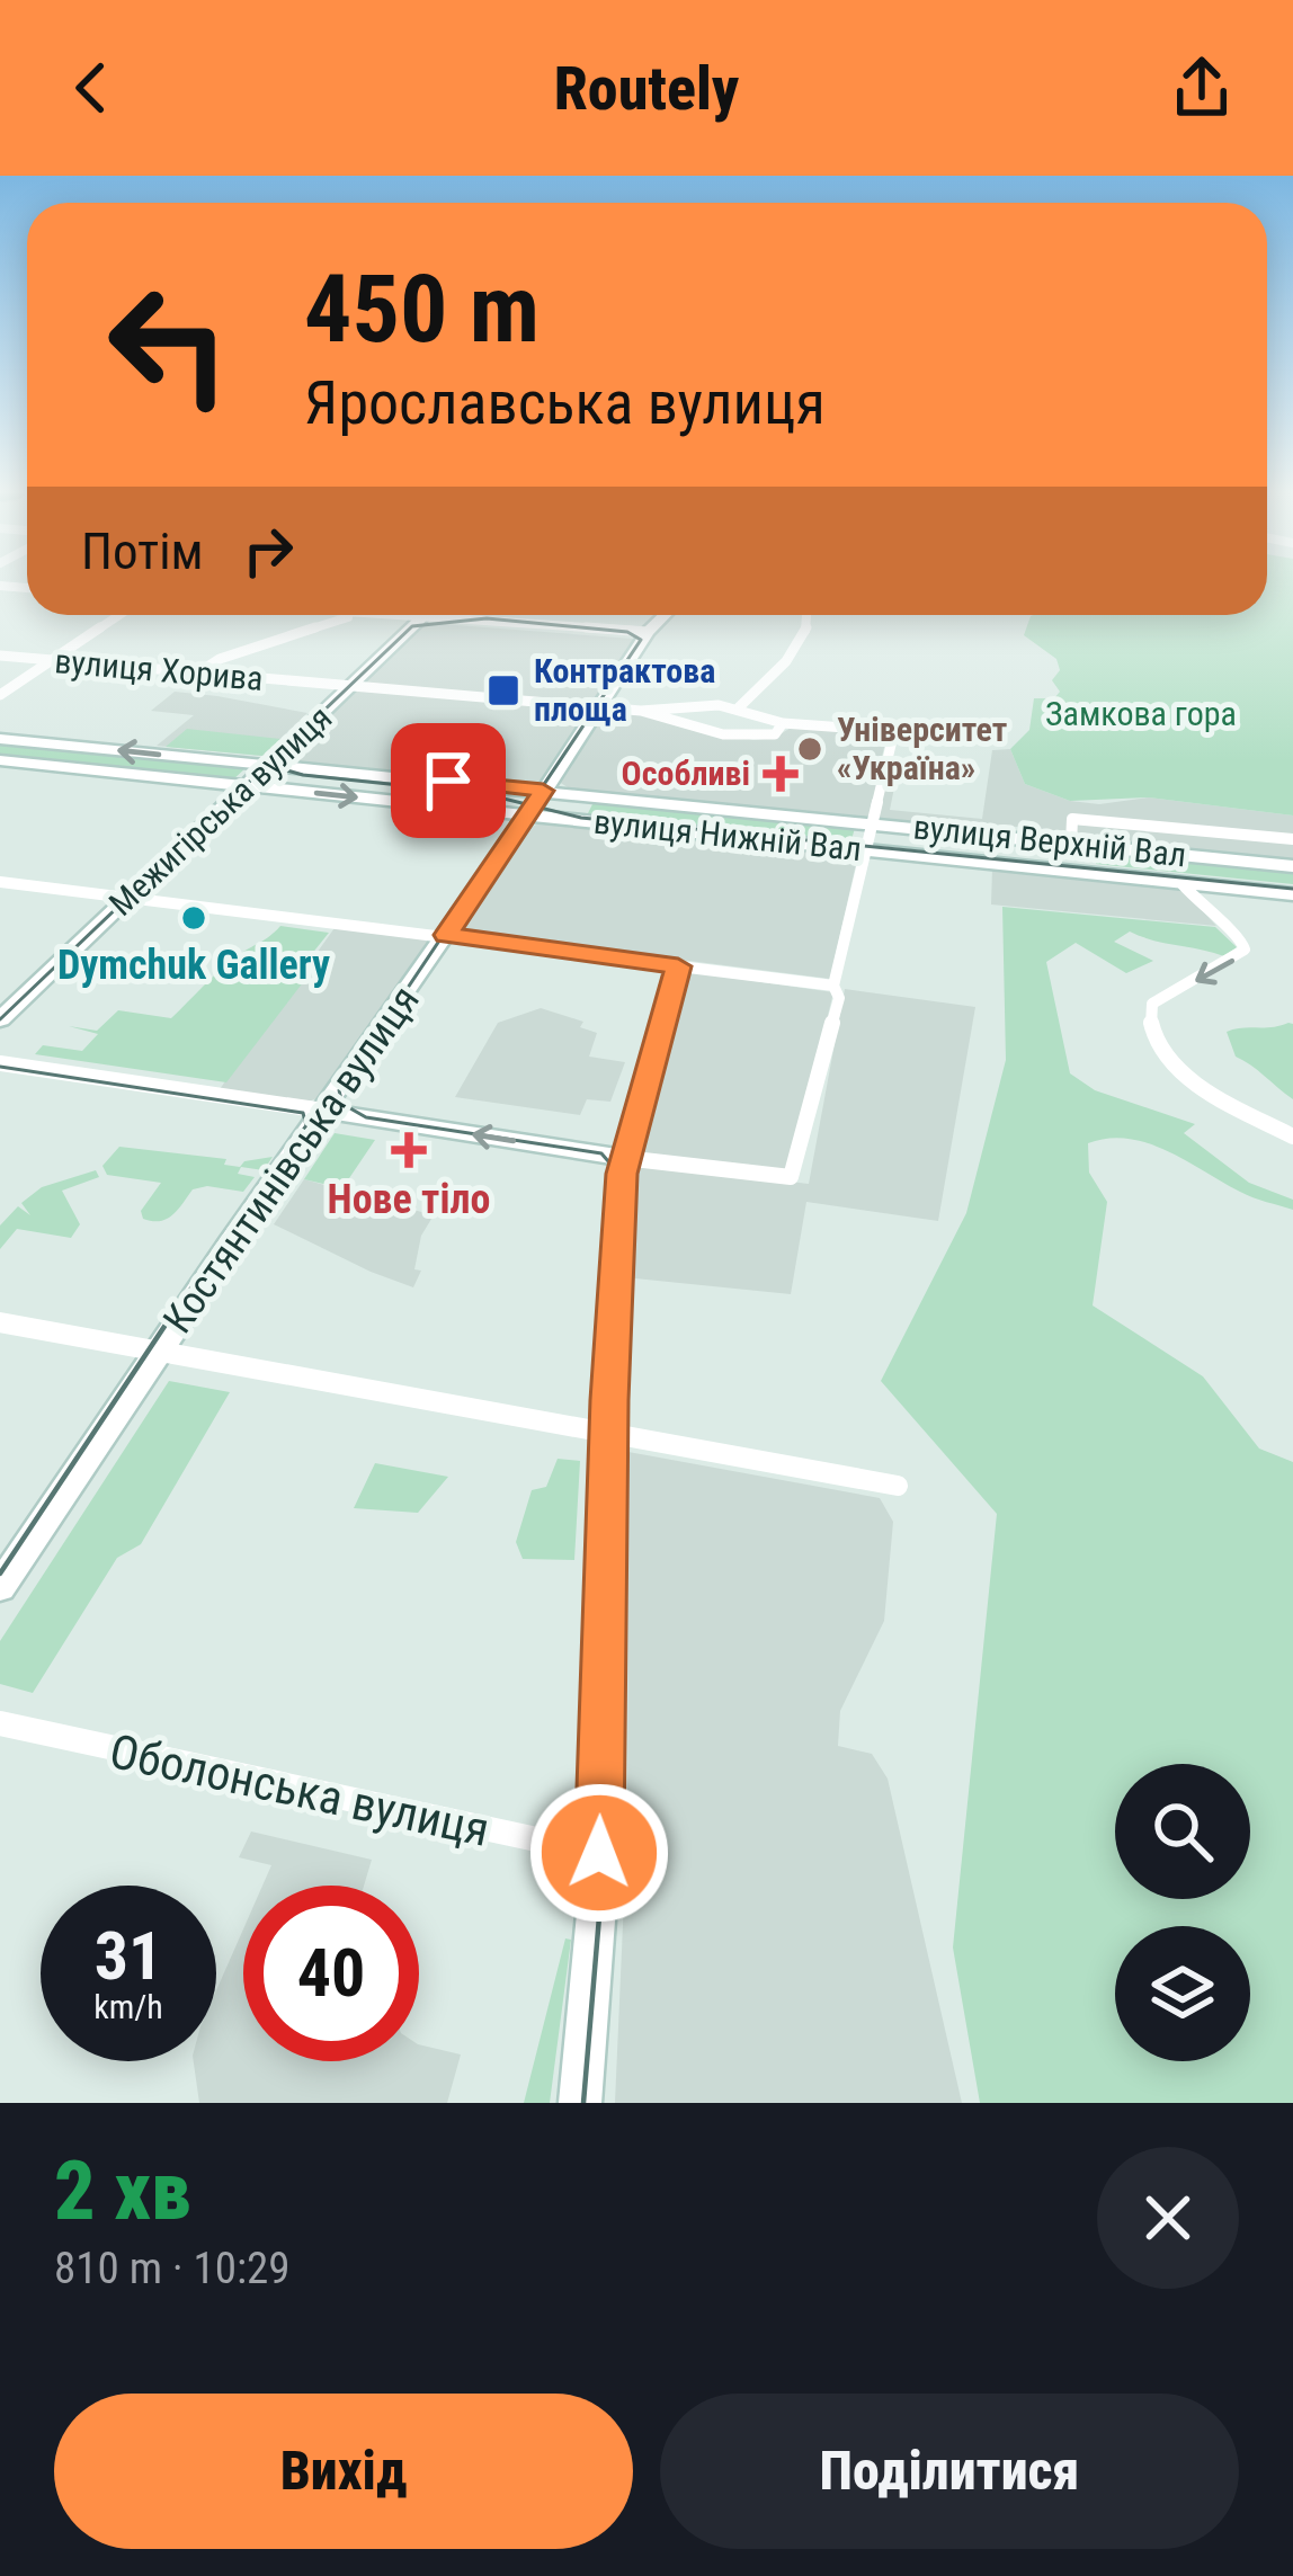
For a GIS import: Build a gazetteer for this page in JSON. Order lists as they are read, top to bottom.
{
  "streets": {
    "main road": [
      "Межигірська вулиця",
      "вулиця Нижній Вал",
      "вулиця Верхній Вал",
      "Костянтинівська вулиця"
    ],
    "street": ["вулиця Хорива", "Оболонська вулиця"]
  },
  "crossings": [
    ["вулиця Хорива", "Межигірська вулиця"],
    ["вулиця Хорива", "Костянтинівська вулиця"],
    ["Межигірська вулиця", "вулиця Нижній Вал"],
    ["Межигірська вулиця", "вулиця Верхній Вал"],
    ["вулиця Нижній Вал", "Костянтинівська вулиця"],
    ["вулиця Верхній Вал", "Костянтинівська вулиця"]
  ],
  "parks": ["Замкова гора"],
  "places": {
    "transit": ["Контрактова площа"],
    "other": ["Університет «Україна»", "Dymchuk Gallery"],
    "health": ["Особливі", "Нове тіло"]
  },
  "page": {
    "header": "Routely",
    "turn": ["450 m", "Ярославська вулиця"],
    "then": "Потім",
    "speed": "31 km/h",
    "limit": "40",
    "heading": ["2 хв", "810 m · 10:29"],
    "buttons": ["Вихід", "Поділитися"]
  }
}
